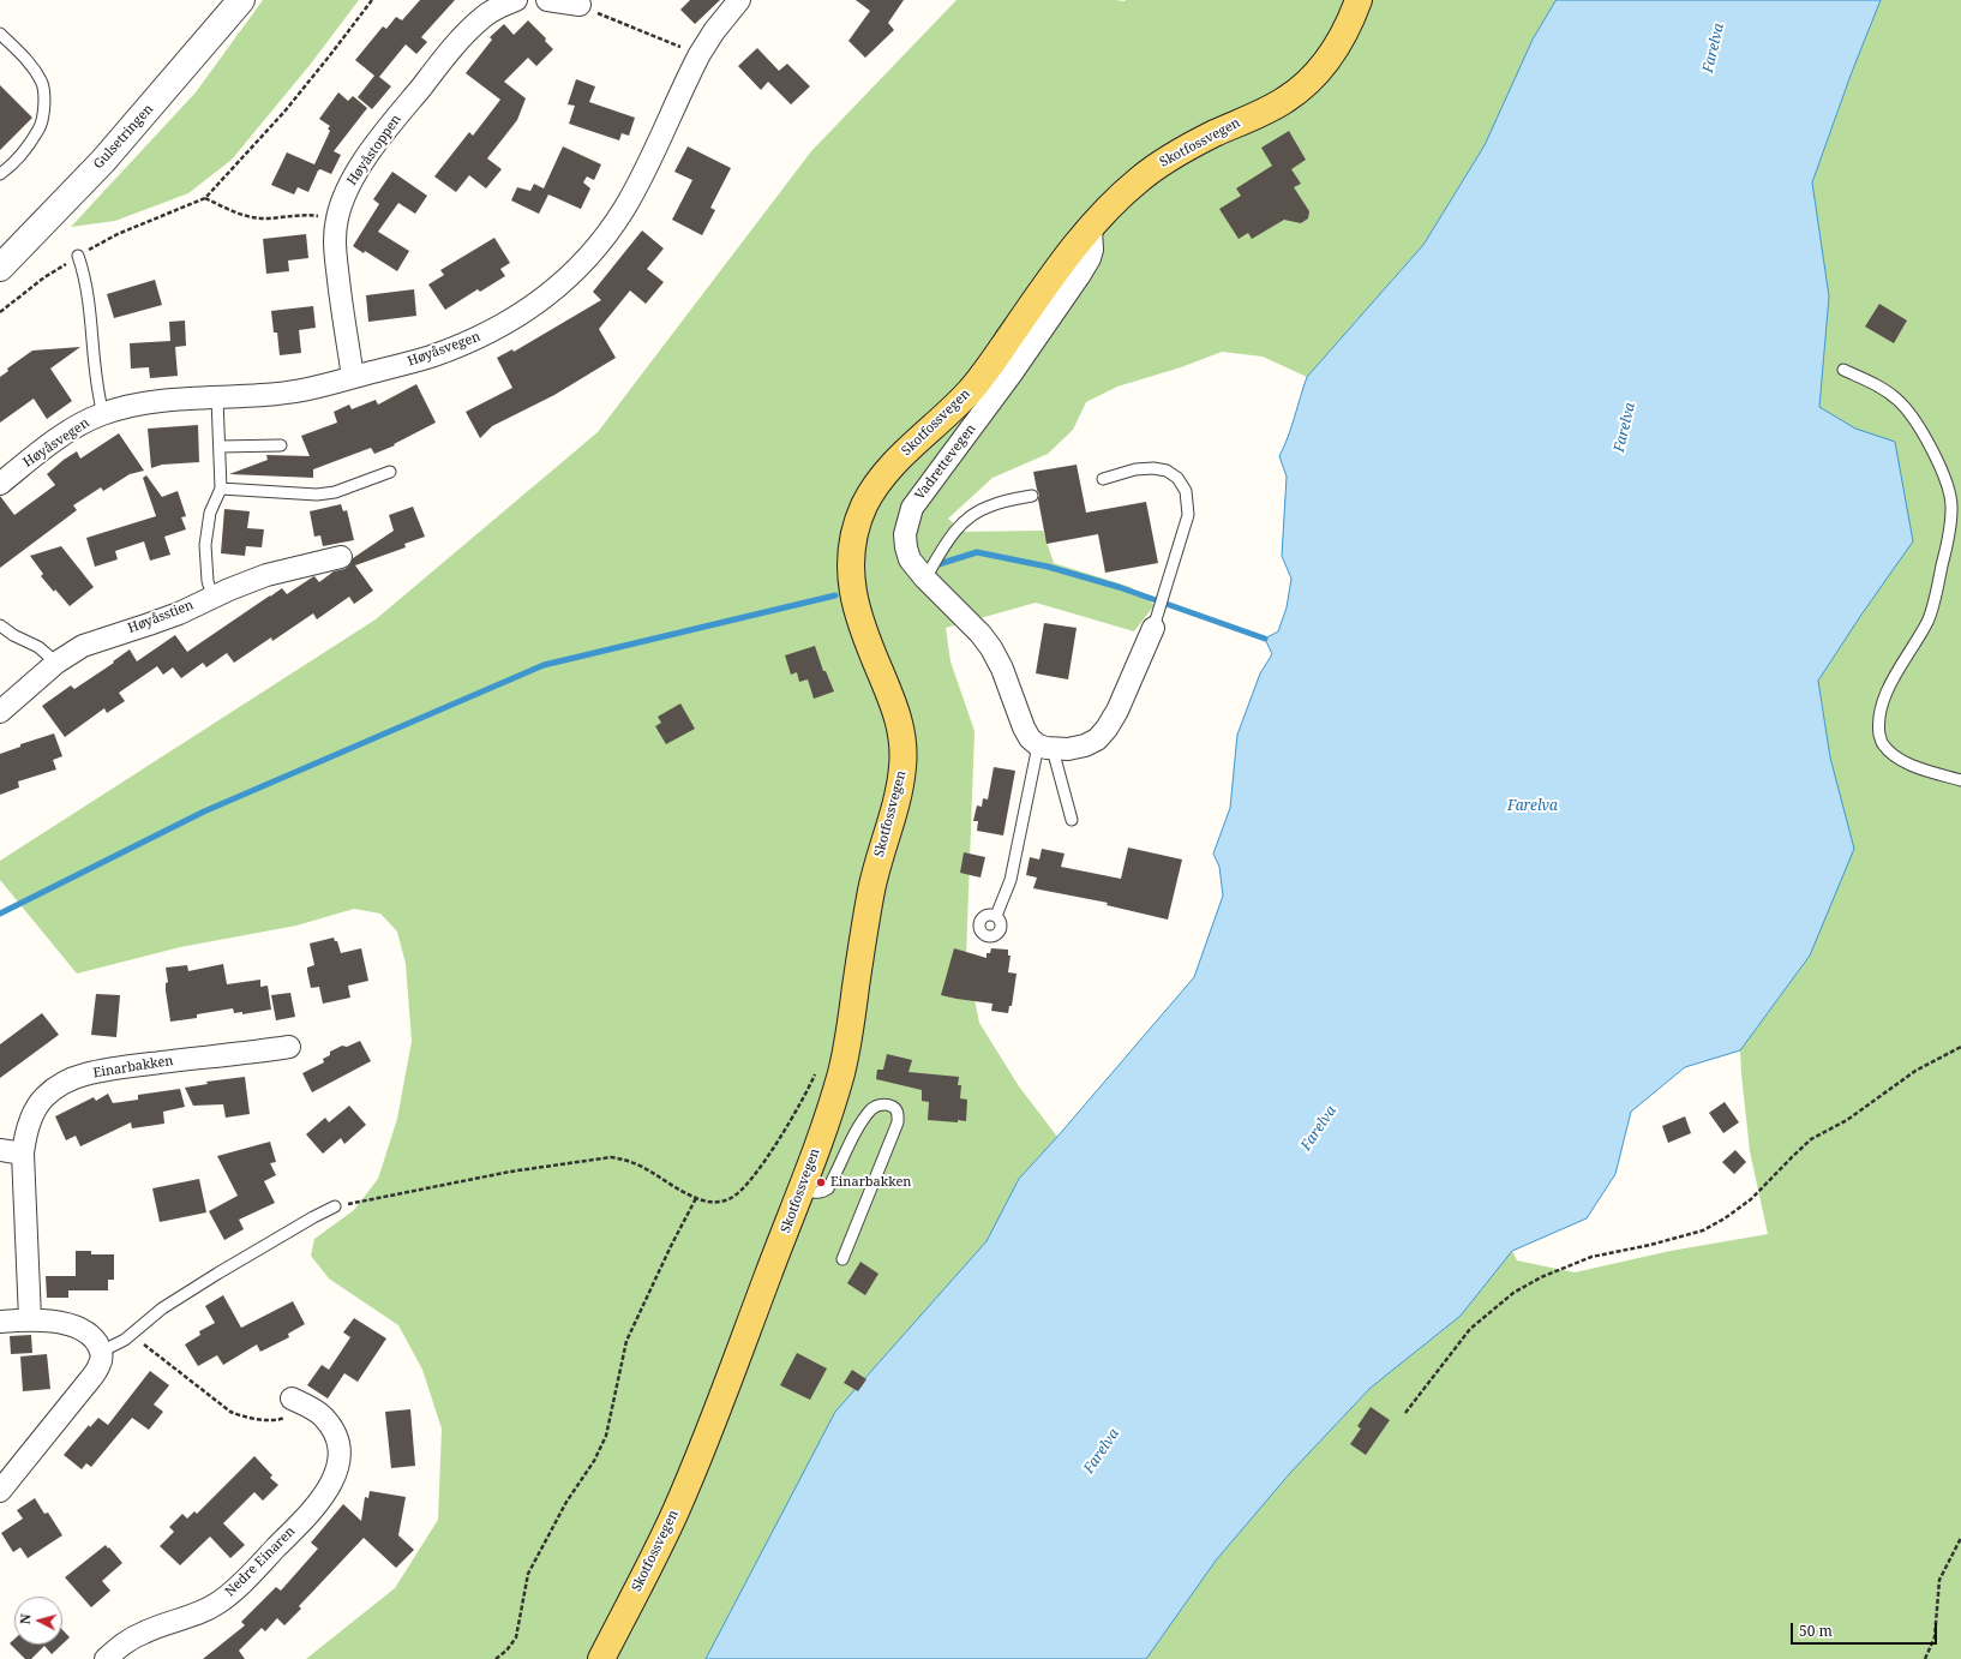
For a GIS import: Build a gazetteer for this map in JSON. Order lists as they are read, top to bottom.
{
  "streets": {
    "main road": ["Skotfossvegen"],
    "street": [
      "Gulsetringen",
      "Høyåstoppen",
      "Høyåsvegen",
      "Vadrettevegen",
      "Høyåsstien",
      "Einarbakken",
      "Nedre Einaren"
    ]
  },
  "crossings": [
    ["Skotfossvegen", "Vadrettevegen"],
    ["Høyåstoppen", "Høyåsvegen"]
  ],
  "water": ["Farelva"],
  "places": ["Einarbakken"],
  "scale_bar": "50 m",
  "north": "left"
}
